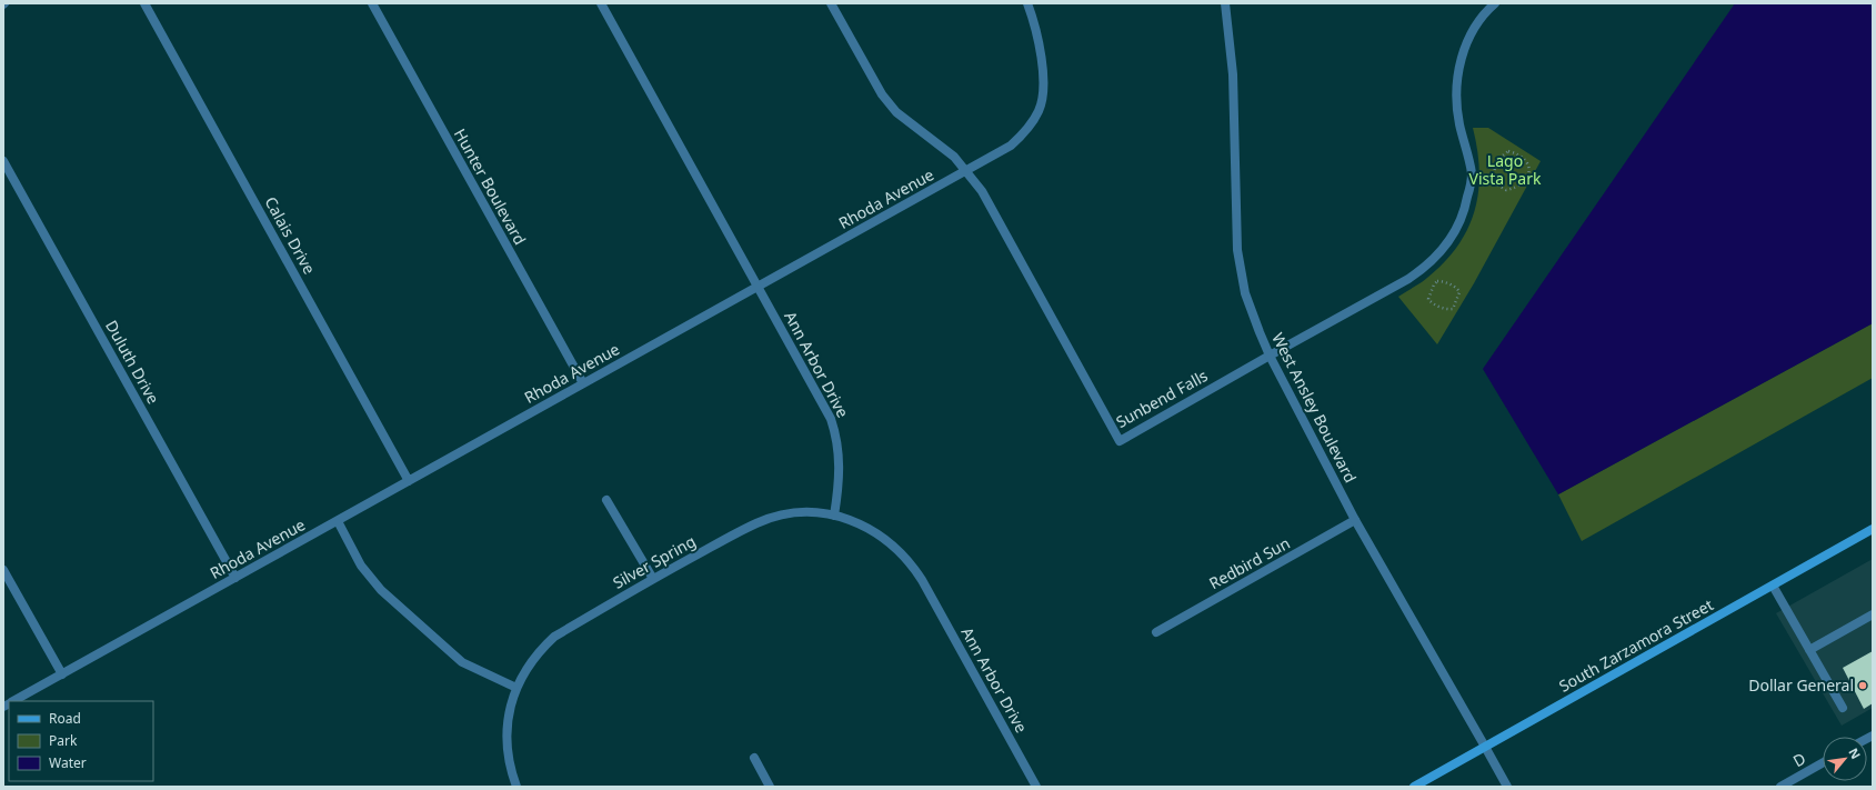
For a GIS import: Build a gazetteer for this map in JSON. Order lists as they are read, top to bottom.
{
  "streets": {
    "main road": ["South Zarzamora Street"],
    "street": [
      "Hunter Boulevard",
      "Rhoda Avenue",
      "Calais Drive",
      "Duluth Drive",
      "Ann Arbor Drive",
      "Sunbend Falls",
      "West Ansley Boulevard",
      "Silver Spring",
      "Redbird Sun",
      "D"
    ]
  },
  "crossings": [
    ["Hunter Boulevard", "Rhoda Avenue"],
    ["Rhoda Avenue", "Calais Drive"],
    ["Rhoda Avenue", "Duluth Drive"],
    ["Rhoda Avenue", "Ann Arbor Drive"],
    ["Rhoda Avenue", "Sunbend Falls"],
    ["Ann Arbor Drive", "Silver Spring"],
    ["Sunbend Falls", "West Ansley Boulevard"],
    ["West Ansley Boulevard", "Redbird Sun"],
    ["West Ansley Boulevard", "South Zarzamora Street"]
  ],
  "parks": ["Lago Vista Park"],
  "places": ["Dollar General"],
  "legend": ["Road", "Park", "Water"],
  "north": "top right"
}
